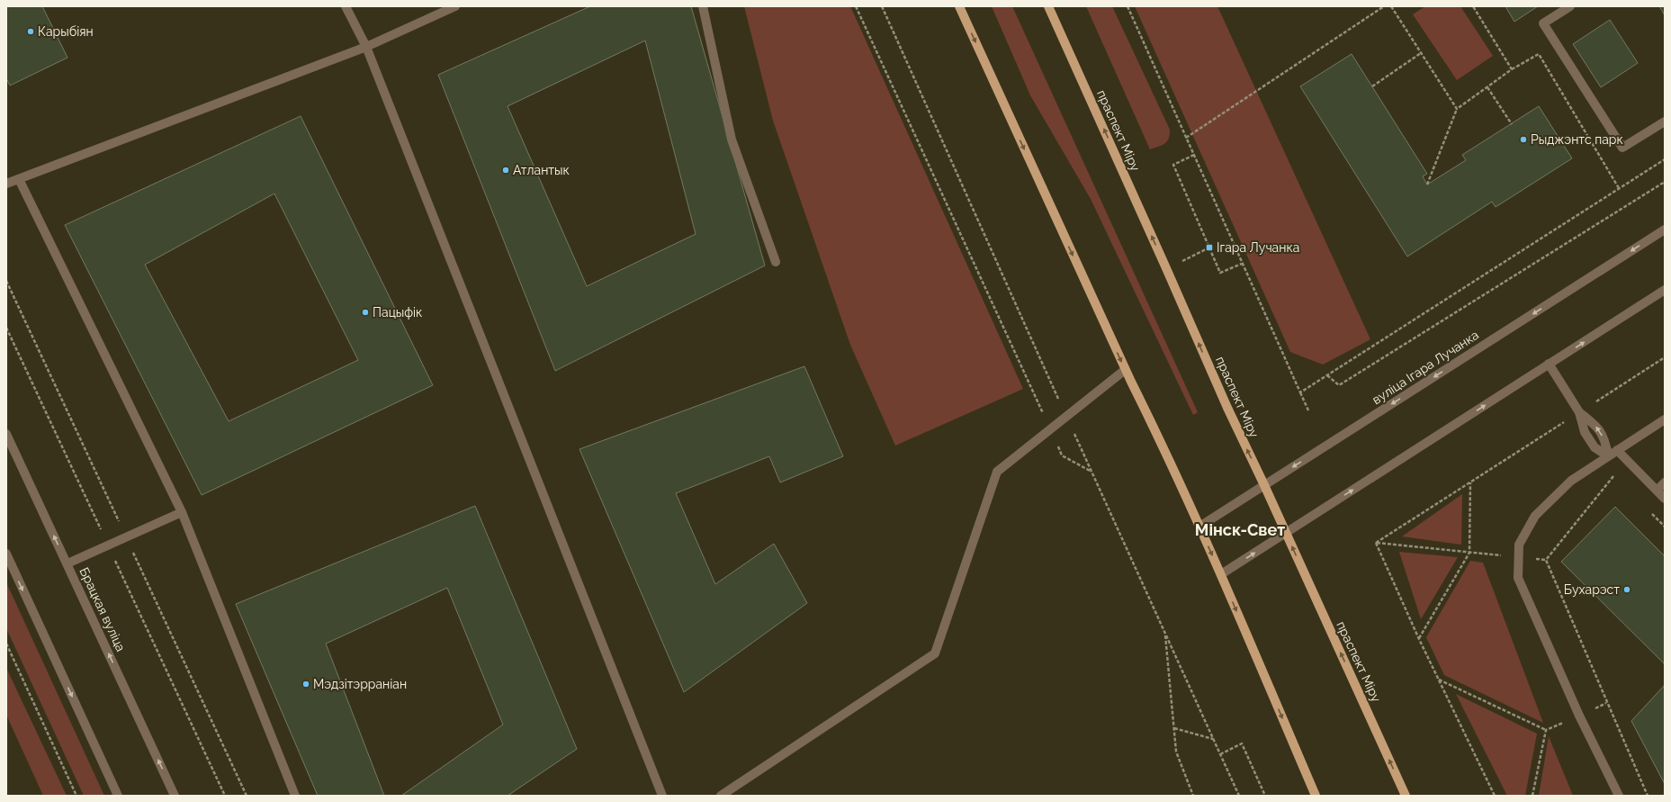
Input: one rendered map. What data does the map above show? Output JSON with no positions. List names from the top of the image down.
{
  "streets": {
    "main road": ["праспект Міру"],
    "street": ["вуліца Ігара Лучанка", "Брацкая вуліца"]
  },
  "crossings": [
    ["праспект Міру", "вуліца Ігара Лучанка"]
  ],
  "districts": ["Мінск-Свет"],
  "places": {
    "other": [
      "Карыбіян",
      "Рыджэнтс парк",
      "Атлантык",
      "Пацыфік",
      "Бухарэст",
      "Мэдзітэрраніан"
    ],
    "transit": ["Ігара Лучанка"]
  }
}
